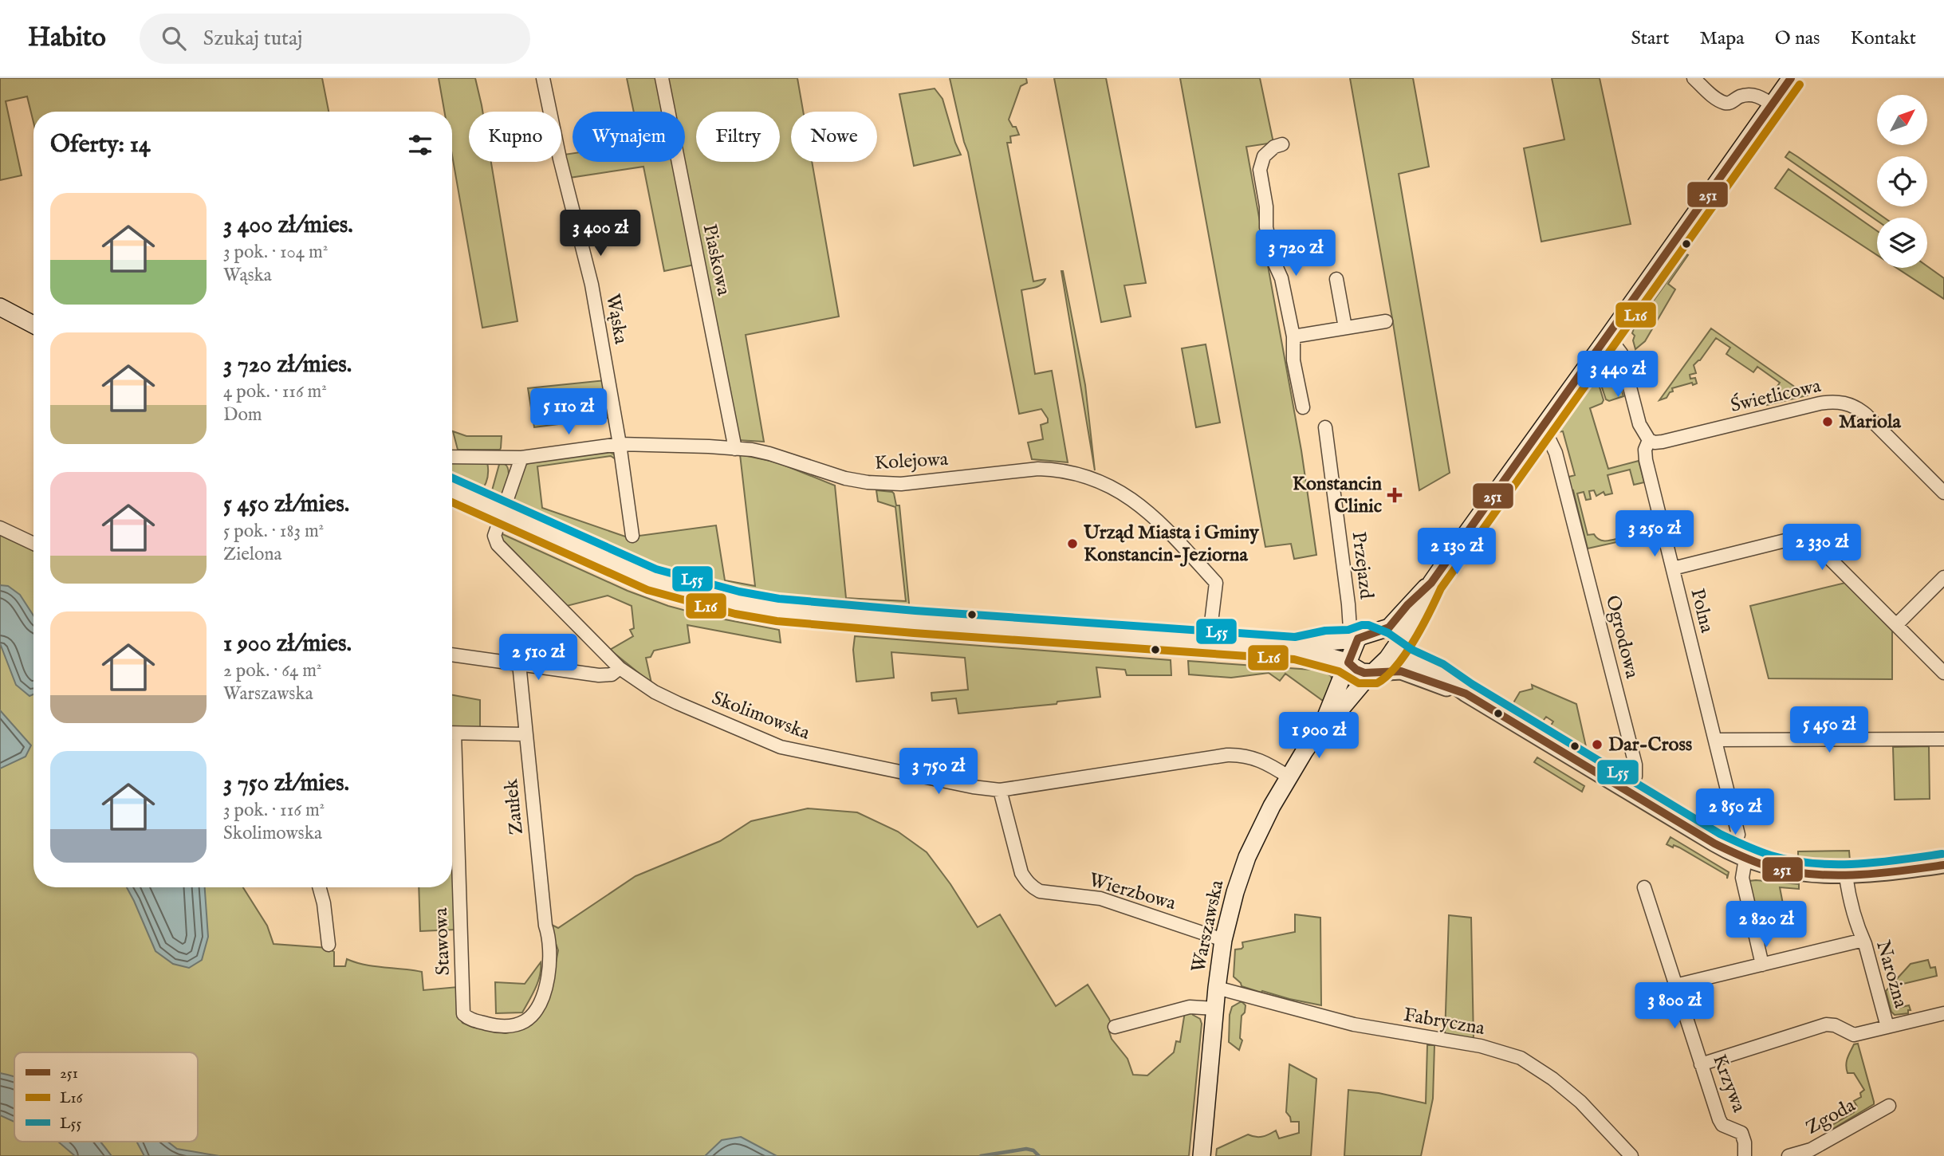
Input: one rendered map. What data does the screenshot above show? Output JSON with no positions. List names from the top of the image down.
{
  "streets": {
    "main road": ["Warszawska"],
    "street": [
      "Piaskowa",
      "Wąska",
      "Świetlicowa",
      "Kolejowa",
      "Przejazd",
      "Polna",
      "Ogrodowa",
      "Skolimowska",
      "Zaułek",
      "Wierzbowa",
      "Stawowa",
      "Narożna",
      "Fabryczna",
      "Krzywa",
      "Zgoda"
    ]
  },
  "crossings": [
    ["Piaskowa", "Kolejowa"],
    ["Wąska", "Kolejowa"],
    ["Świetlicowa", "Polna"],
    ["Kolejowa", "Skolimowska"],
    ["Przejazd", "Warszawska"],
    ["Skolimowska", "Wierzbowa"],
    ["Skolimowska", "Warszawska"],
    ["Zaułek", "Stawowa"],
    ["Wierzbowa", "Warszawska"],
    ["Warszawska", "Fabryczna"]
  ],
  "places": {
    "other": ["Mariola", "Urząd Miasta i Gminy Konstancin-Jeziorna", "Dar-Cross"],
    "health": ["Konstancin Clinic"]
  },
  "lines": ["transit line 251", "transit line L16", "transit line L55"],
  "legend": ["251", "L16", "L55"],
  "north": "top right",
  "page": {
    "header": "Habito",
    "search": "Szukaj tutaj",
    "nav": [
      "Start",
      "Mapa",
      "O nas",
      "Kontakt"
    ],
    "chip": [
      "Kupno",
      "Wynajem",
      "Filtry",
      "Nowe"
    ],
    "heading": "Oferty: 14",
    "list": [
      {
        "name": "3 400 zł/mies.",
        "note": "3 pok. · 104 m² · Wąska"
      },
      {
        "name": "3 720 zł/mies.",
        "note": "4 pok. · 116 m² · Dom"
      },
      {
        "name": "5 450 zł/mies.",
        "note": "5 pok. · 183 m² · Zielona"
      },
      {
        "name": "1 900 zł/mies.",
        "note": "2 pok. · 64 m² · Warszawska"
      },
      {
        "name": "3 750 zł/mies.",
        "note": "3 pok. · 116 m² · Skolimowska"
      }
    ],
    "price": [
      "3 400 zł",
      "3 720 zł",
      "3 440 zł",
      "5 110 zł",
      "3 250 zł",
      "2 330 zł",
      "2 130 zł",
      "2 510 zł",
      "5 450 zł",
      "1 900 zł",
      "3 750 zł",
      "2 850 zł",
      "2 820 zł",
      "3 800 zł"
    ]
  }
}
